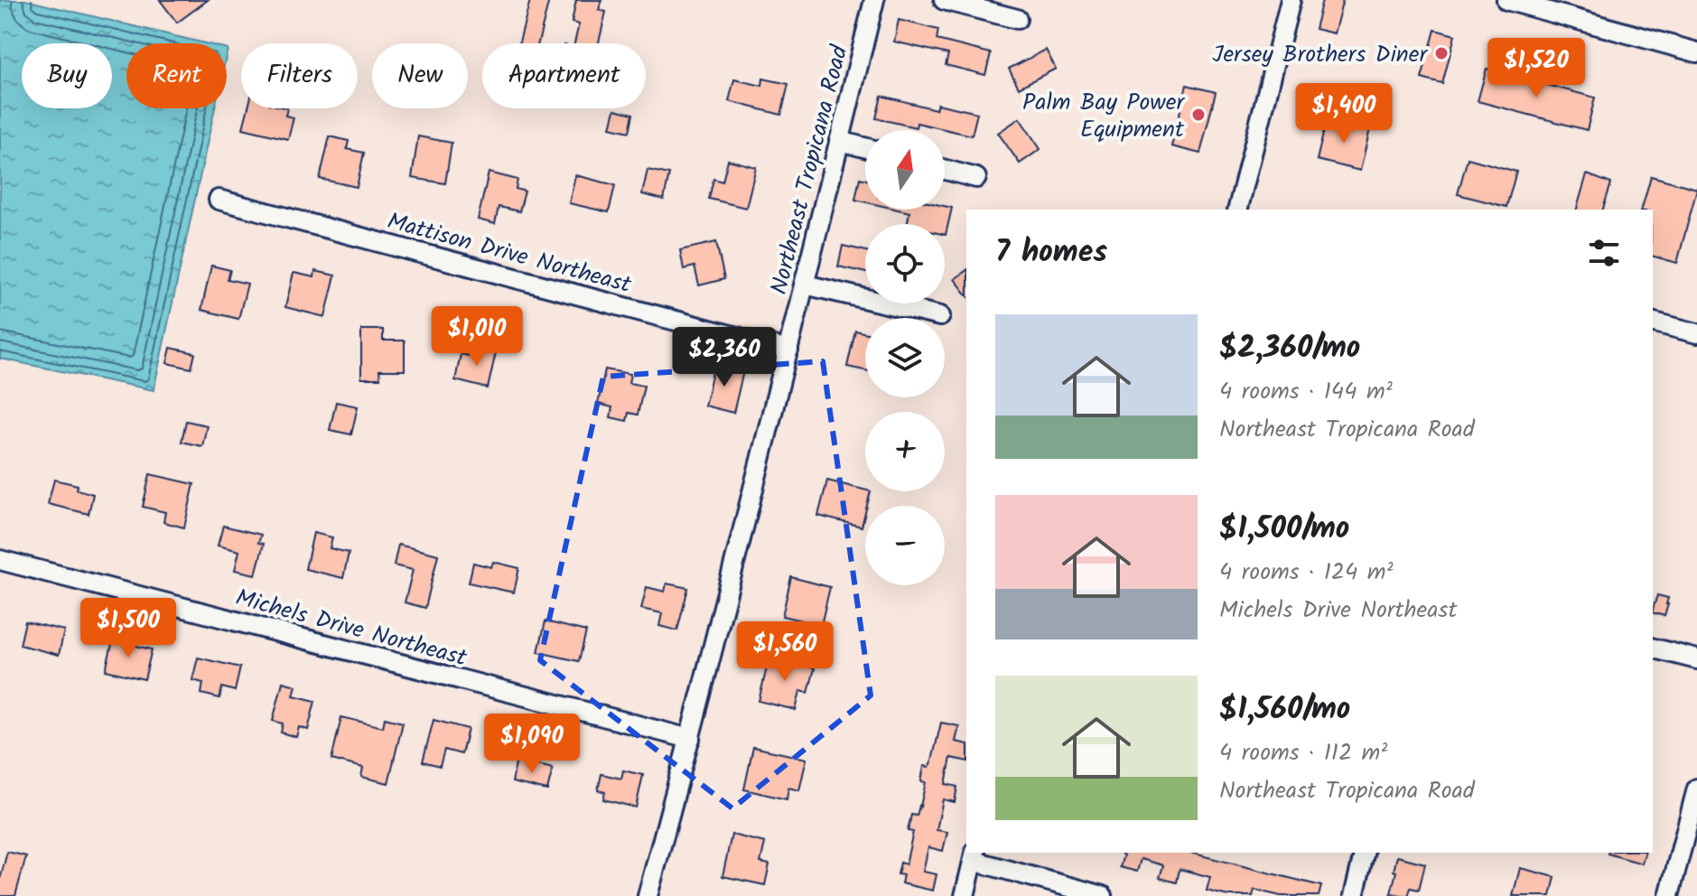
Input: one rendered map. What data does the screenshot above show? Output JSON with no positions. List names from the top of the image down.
{
  "streets": {
    "street": ["Northeast Tropicana Road", "Mattison Drive Northeast", "Michels Drive Northeast"]
  },
  "crossings": [
    ["Northeast Tropicana Road", "Mattison Drive Northeast"],
    ["Northeast Tropicana Road", "Michels Drive Northeast"]
  ],
  "places": ["Jersey Brothers Diner", "Palm Bay Power Equipment"],
  "north": "top",
  "page": {
    "price": [
      "$1,520",
      "$1,400",
      "$1,010",
      "$2,360",
      "$1,500",
      "$1,560",
      "$1,090"
    ],
    "chip": [
      "Buy",
      "Rent",
      "Filters",
      "New",
      "Apartment"
    ],
    "map_buttons": ["+", "−"],
    "heading": "7 homes",
    "list": [
      {
        "name": "$2,360/mo",
        "note": "4 rooms · 144 m² · Northeast Tropicana Road"
      },
      {
        "name": "$1,500/mo",
        "note": "4 rooms · 124 m² · Michels Drive Northeast"
      },
      {
        "name": "$1,560/mo",
        "note": "4 rooms · 112 m² · Northeast Tropicana Road"
      }
    ]
  }
}
